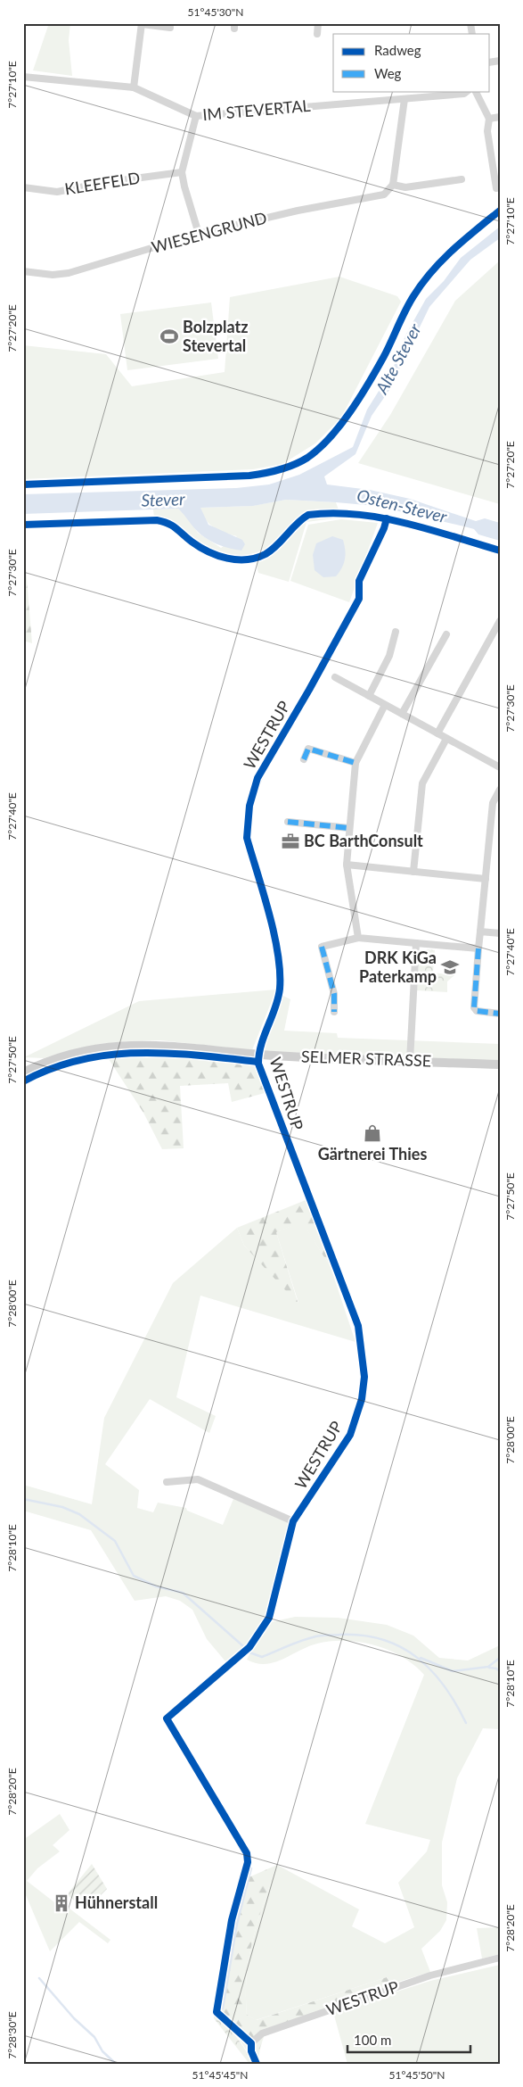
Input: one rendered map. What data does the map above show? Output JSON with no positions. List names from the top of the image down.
{
  "streets": {
    "main road": ["SELMER STRASSE"],
    "street": [
      "IM STEVERTAL",
      "KLEEFELD",
      "WIESENGRUND",
      "WESTRUP"
    ]
  },
  "crossings": [
    ["WESTRUP", "SELMER STRASSE"]
  ],
  "water": ["Alte Stever", "Stever", "Osten-Stever"],
  "places": {
    "sports": ["Bolzplatz Stevertal"],
    "office": ["BC BarthConsult"],
    "school or university": ["DRK KiGa Paterkamp"],
    "shop": ["Gärtnerei Thies"],
    "building": ["Hühnerstall"]
  },
  "legend": ["Radweg", "Weg"],
  "scale_bar": "100 m",
  "coordinates": [
    "51°45'30\"N",
    "7°27'10\"E",
    "7°27'20\"E",
    "7°27'30\"E",
    "7°27'40\"E",
    "7°27'50\"E",
    "7°28'00\"E",
    "7°28'10\"E",
    "7°28'20\"E",
    "7°28'30\"E",
    "51°45'45\"N",
    "51°45'50\"N"
  ]
}
